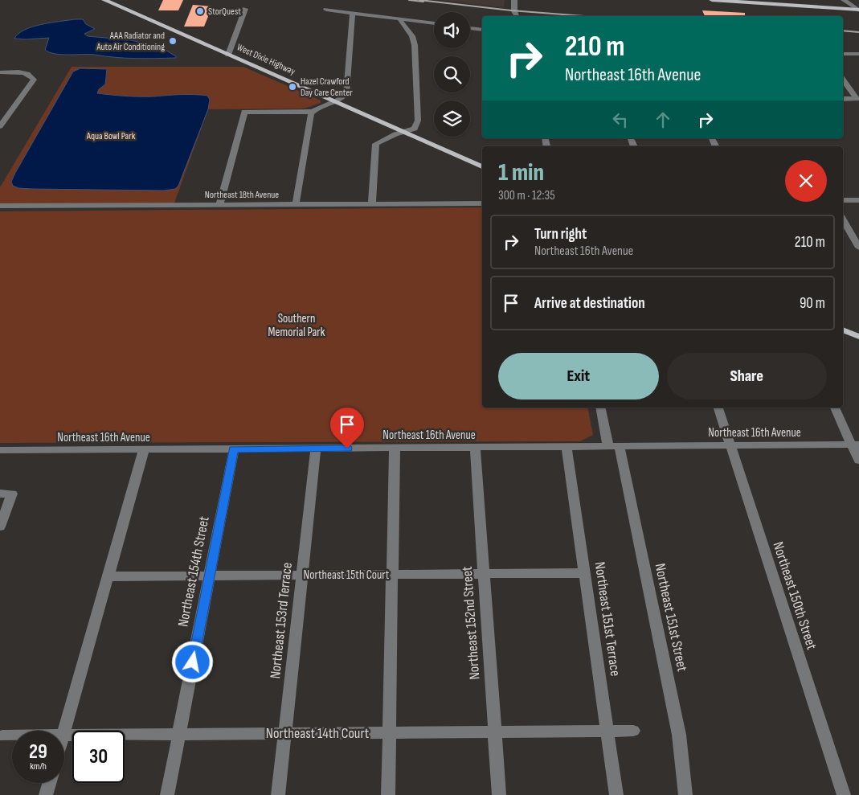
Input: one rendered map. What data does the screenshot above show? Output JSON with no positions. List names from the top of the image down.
{
  "streets": {
    "main road": ["West Dixie Highway"],
    "street": [
      "Northeast 18th Avenue",
      "Northeast 16th Avenue",
      "Northeast 154th Street",
      "Northeast 15th Court",
      "Northeast 150th Street",
      "Northeast 151st Street",
      "Northeast 151st Terrace",
      "Northeast 153rd Terrace",
      "Northeast 152nd Street",
      "Northeast 14th Court"
    ]
  },
  "crossings": [
    ["Northeast 16th Avenue", "Northeast 154th Street"],
    ["Northeast 16th Avenue", "Northeast 150th Street"],
    ["Northeast 16th Avenue", "Northeast 151st Street"],
    ["Northeast 16th Avenue", "Northeast 151st Terrace"],
    ["Northeast 16th Avenue", "Northeast 153rd Terrace"],
    ["Northeast 16th Avenue", "Northeast 152nd Street"],
    ["Northeast 154th Street", "Northeast 15th Court"],
    ["Northeast 154th Street", "Northeast 14th Court"],
    ["Northeast 15th Court", "Northeast 151st Terrace"],
    ["Northeast 15th Court", "Northeast 153rd Terrace"],
    ["Northeast 15th Court", "Northeast 152nd Street"],
    ["Northeast 151st Terrace", "Northeast 14th Court"],
    ["Northeast 153rd Terrace", "Northeast 14th Court"],
    ["Northeast 152nd Street", "Northeast 14th Court"]
  ],
  "parks": ["Aqua Bowl Park", "Southern Memorial Park"],
  "places": ["StorQuest", "AAA Radiator and Auto Air Conditioning", "Hazel Crawford Day Care Center"],
  "page": {
    "turn": ["210 m", "Northeast 16th Avenue"],
    "heading": ["1 min", "300 m · 12:35"],
    "list": [
      {
        "name": "Turn right",
        "note": "Northeast 16th Avenue",
        "value": "210 m"
      },
      {
        "name": "Arrive at destination",
        "value": "90 m"
      }
    ],
    "buttons": ["Exit", "Share"],
    "speed": "29 km/h",
    "limit": "30"
  }
}
